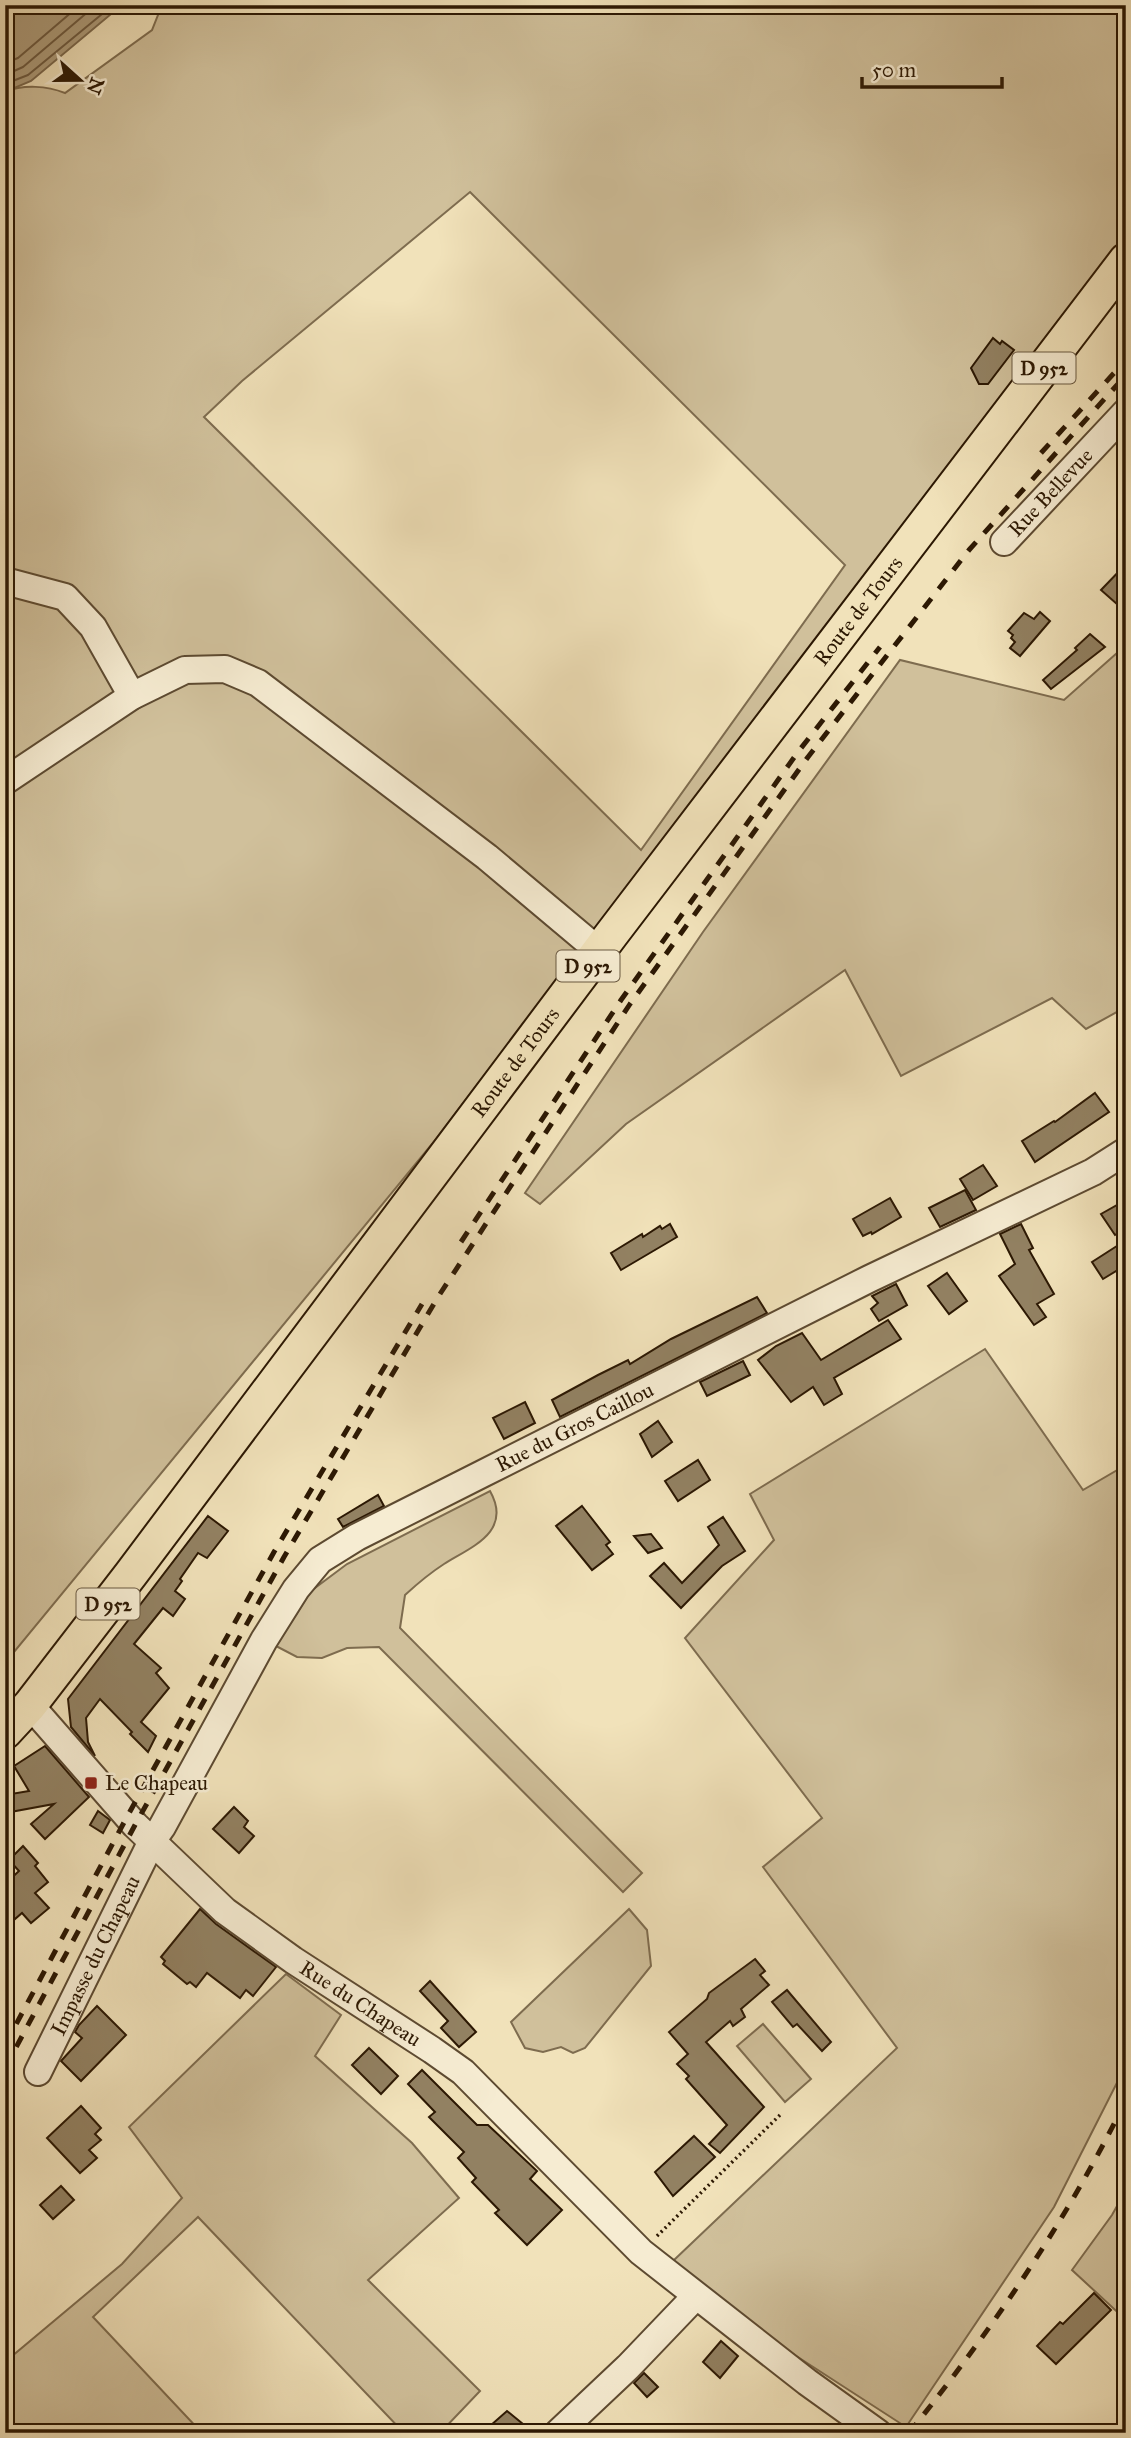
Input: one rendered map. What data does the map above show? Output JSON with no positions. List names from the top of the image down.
{
  "streets": {
    "main road": ["D 952", "Route de Tours"],
    "street": [
      "Rue Bellevue",
      "Rue du Gros Caillou",
      "Impasse du Chapeau",
      "Rue du Chapeau"
    ]
  },
  "crossings": [
    ["Route de Tours", "Rue du Chapeau"],
    ["Rue du Gros Caillou", "Impasse du Chapeau"],
    ["Rue du Gros Caillou", "Rue du Chapeau"],
    ["Impasse du Chapeau", "Rue du Chapeau"]
  ],
  "places": {
    "transit": ["Le Chapeau"]
  },
  "scale_bar": "50 m",
  "north": "right"
}
